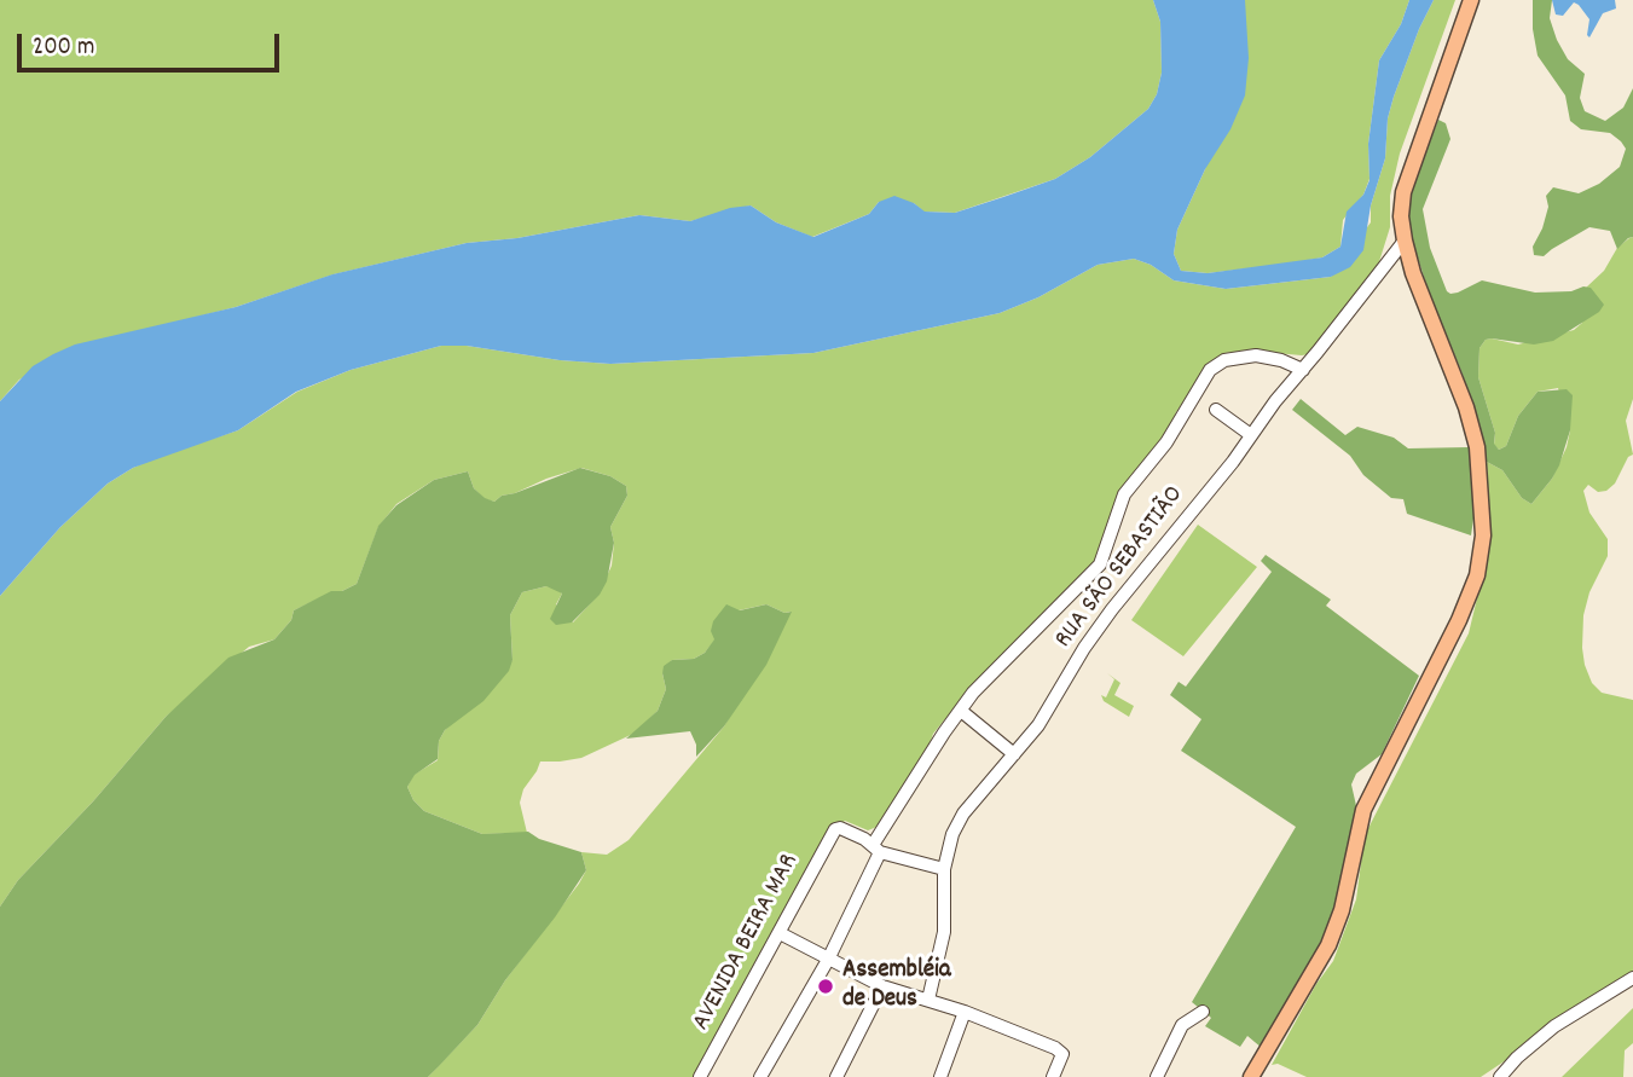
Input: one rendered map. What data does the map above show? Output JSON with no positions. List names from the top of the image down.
{
  "streets": {
    "street": ["RUA SÃO SEBASTIÃO", "AVENIDA BEIRA MAR"]
  },
  "places": ["Assembléia de Deus"],
  "scale_bar": "200 m"
}
